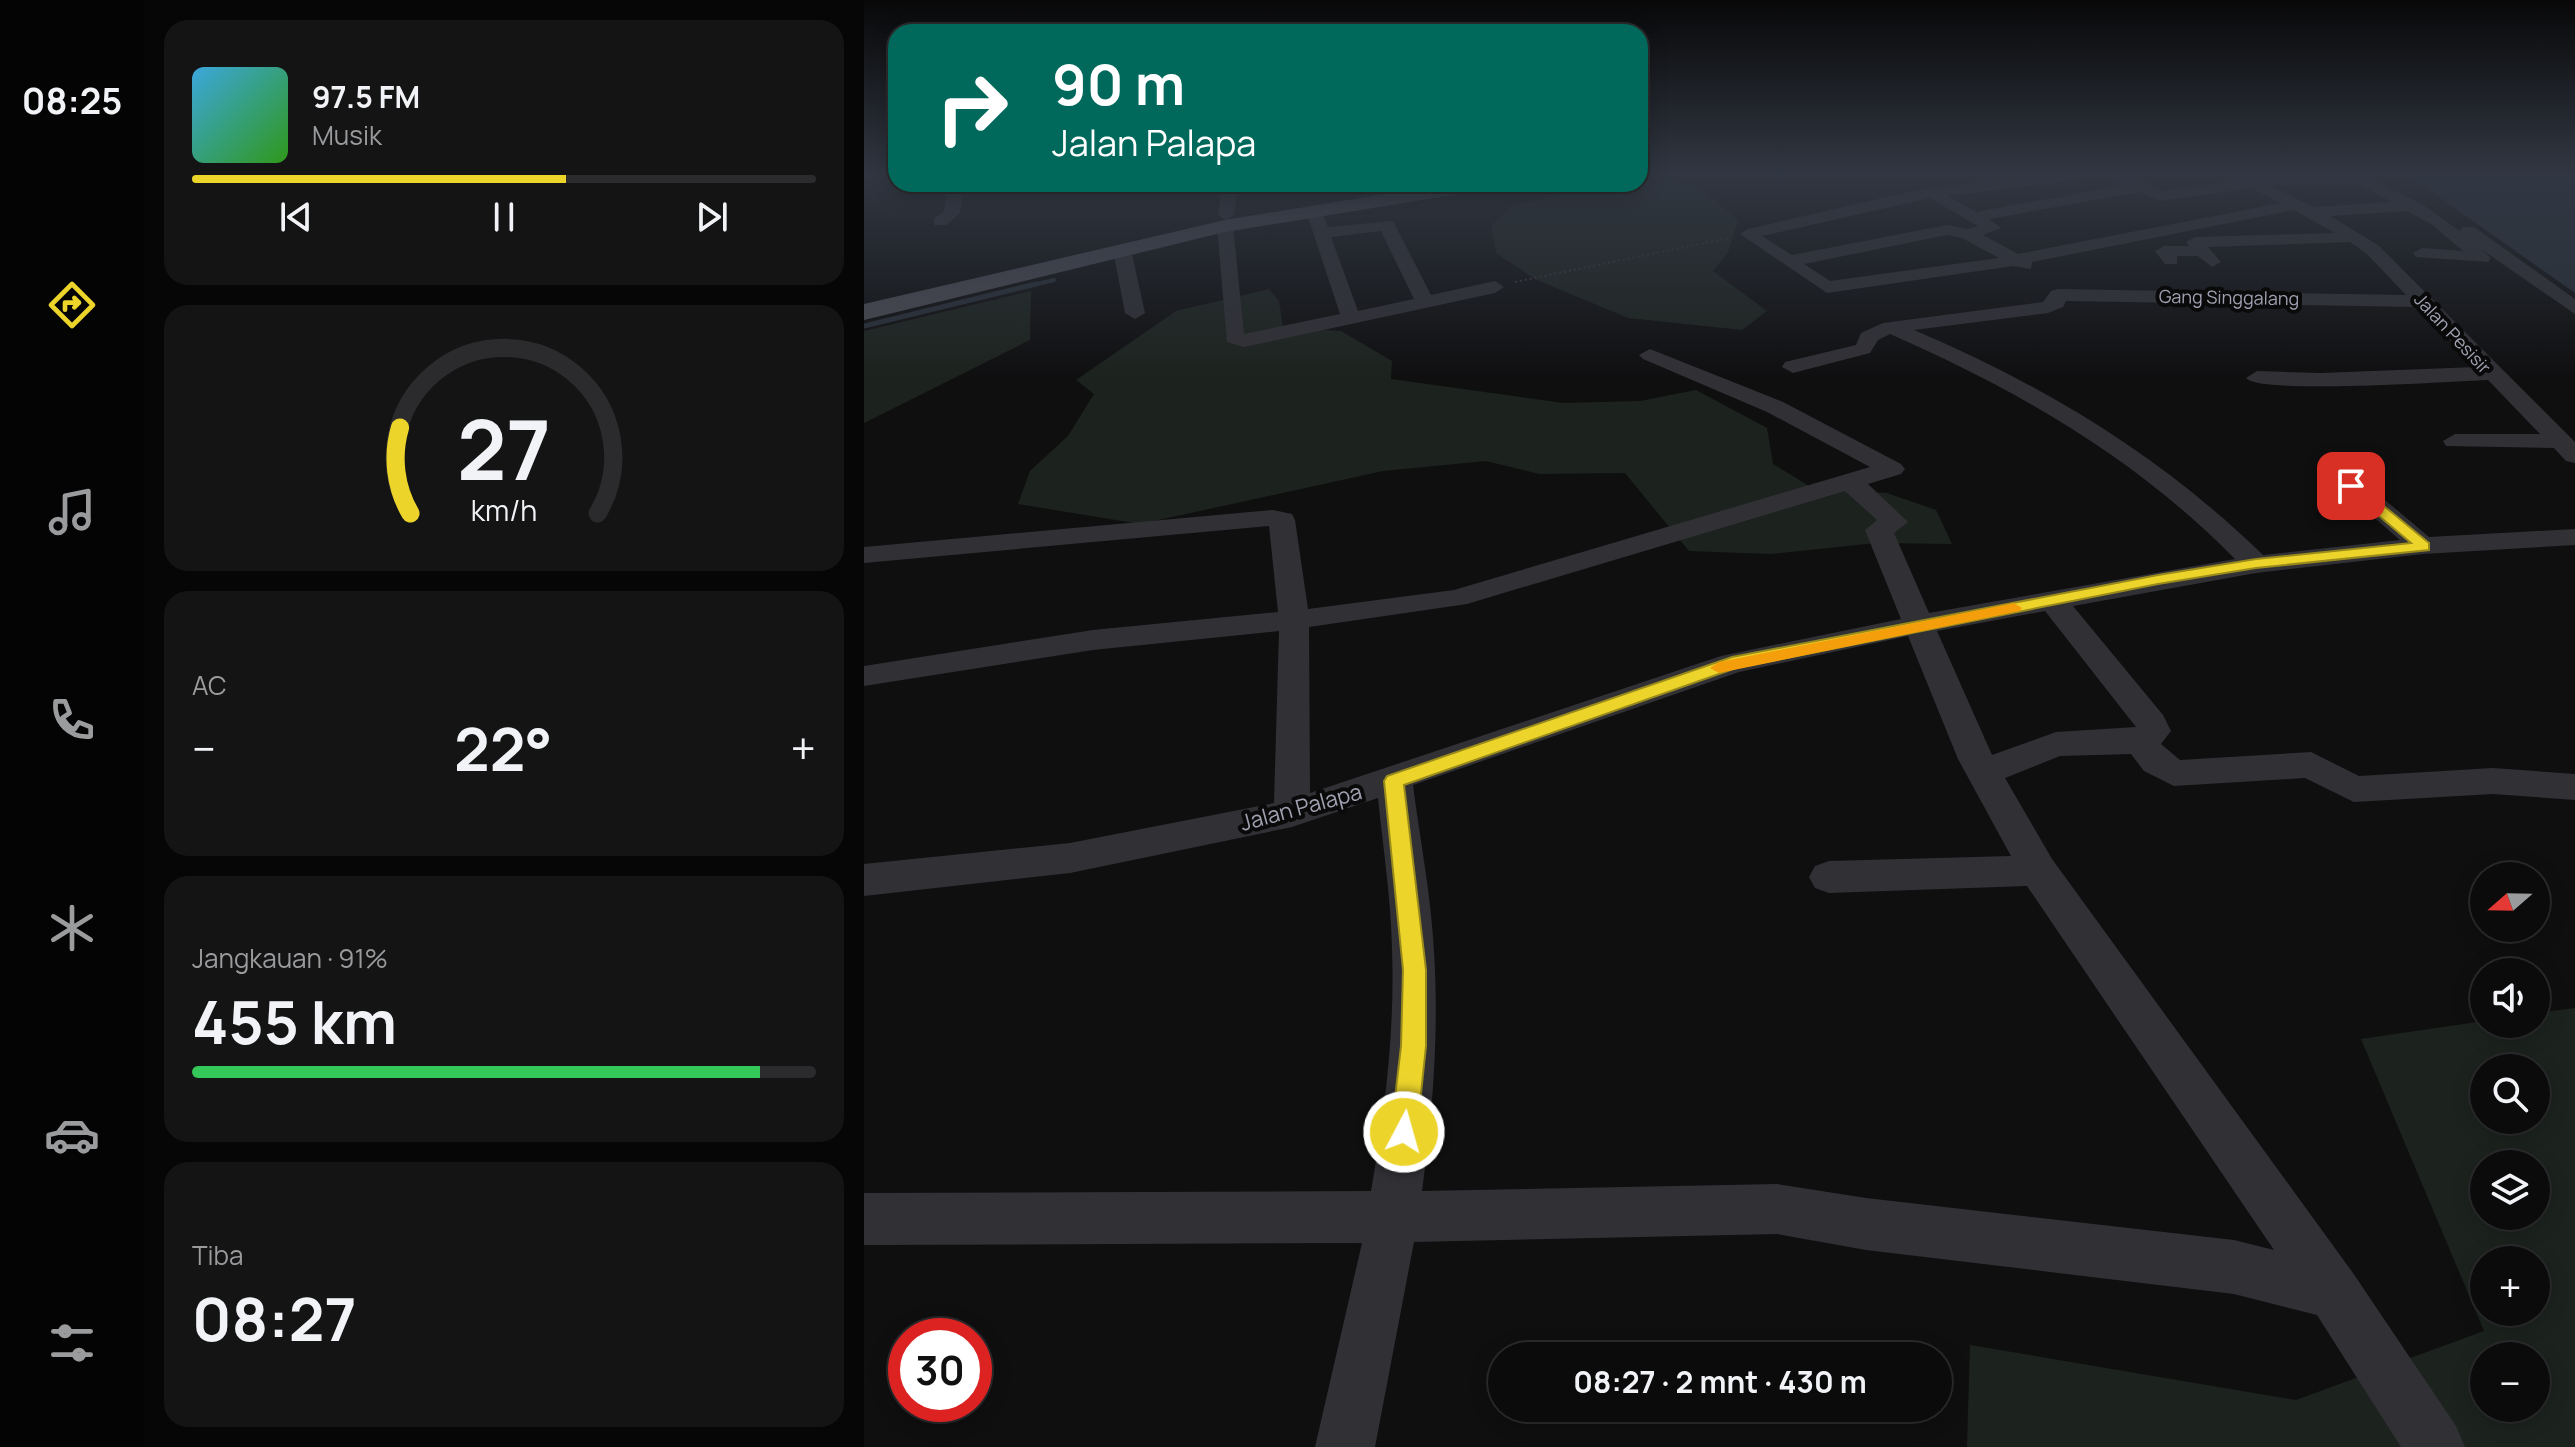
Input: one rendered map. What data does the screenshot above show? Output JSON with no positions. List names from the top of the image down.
{
  "streets": {
    "street": ["Gang Singgalang", "Jalan Pesisir", "Jalan Palapa"]
  },
  "crossings": [
    ["Gang Singgalang", "Jalan Pesisir"]
  ],
  "north": "left",
  "page": {
    "tabs": "08:25",
    "turn": ["90 m", "Jalan Palapa"],
    "song": ["97.5 FM", "Musik"],
    "tile": [
      "AC",
      ["Jangkauan · 91%", "455 km"],
      ["Tiba", "08:27"]
    ],
    "heat": ["−", "22°", "+"],
    "map_buttons": ["+", "−"],
    "limit": "30",
    "trip": "08:27 · 2 mnt · 430 m",
    "gauge": ["27", "km/h"]
  }
}
